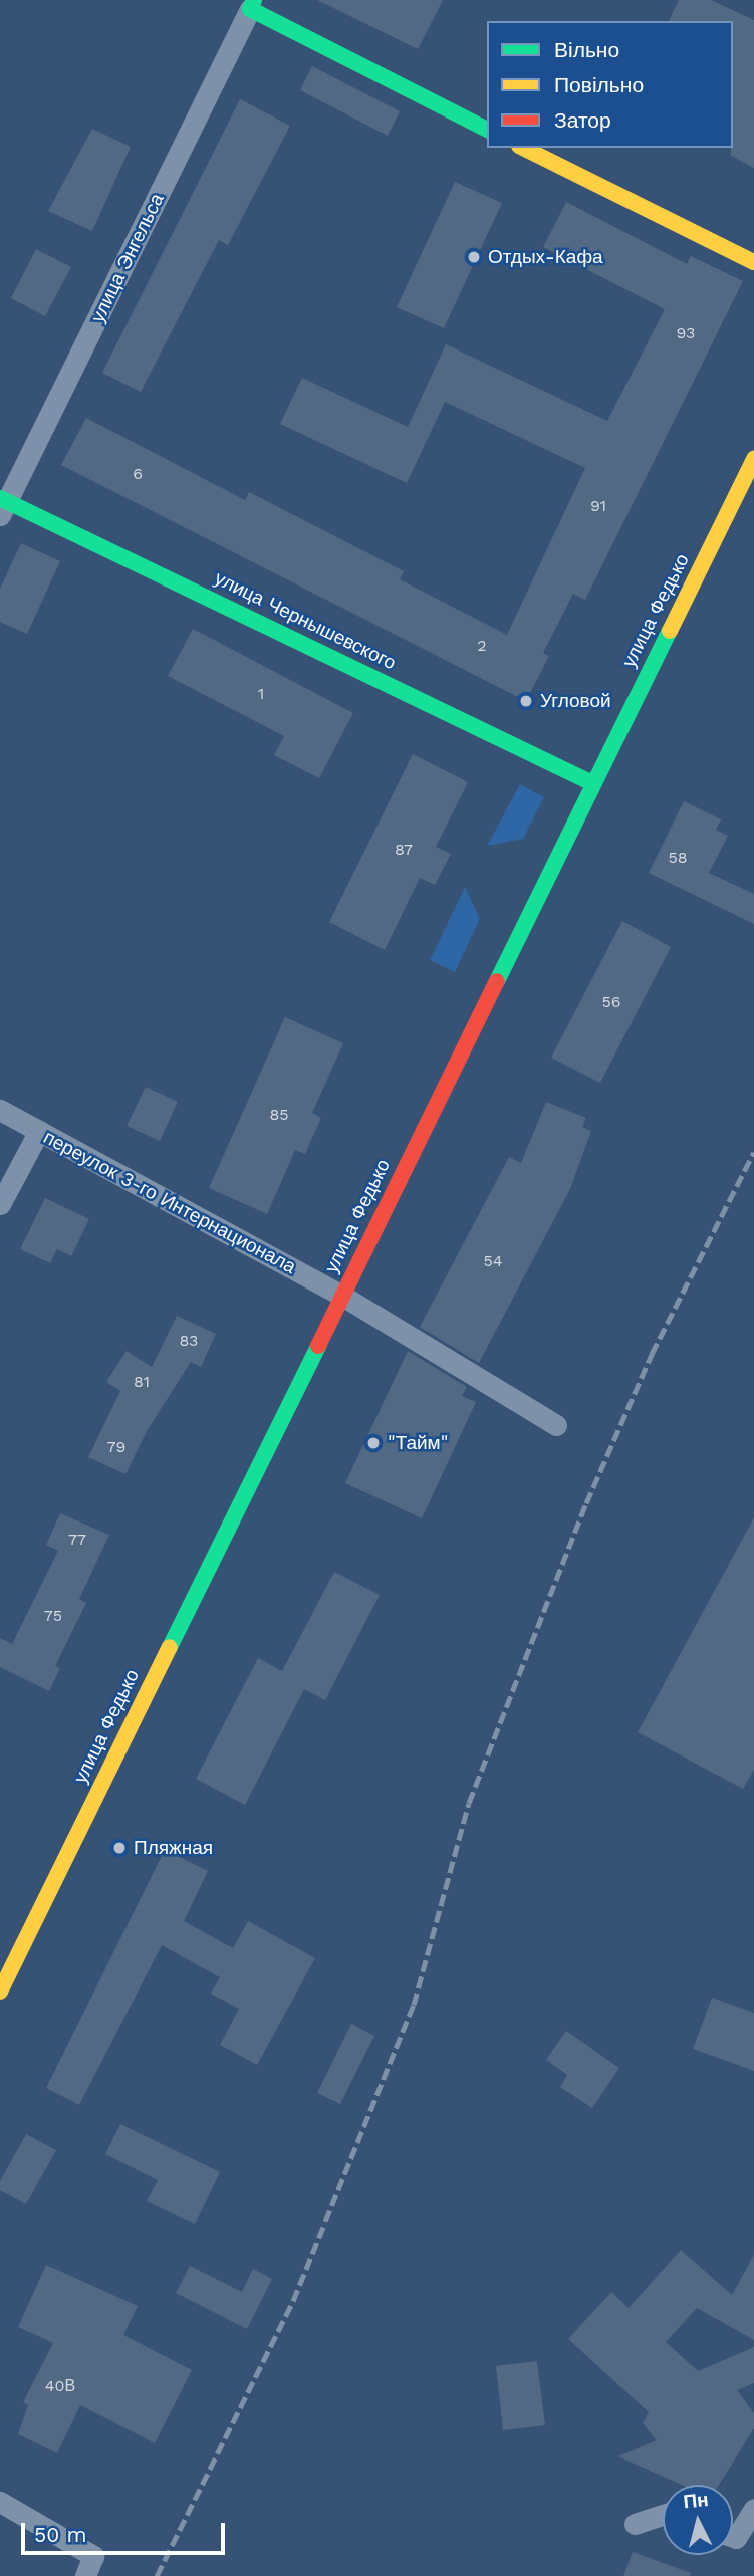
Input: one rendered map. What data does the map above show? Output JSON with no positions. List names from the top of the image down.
{
  "streets": {
    "main road": ["улица Федько", "улица Чернышевского"],
    "street": ["улица Энгельса", "переулок 3-го Интернационала"]
  },
  "crossings": [
    ["улица Энгельса", "улица Чернышевского"],
    ["улица Федько", "улица Чернышевского"],
    ["улица Федько", "переулок 3-го Интернационала"]
  ],
  "places": [
    "Отдых-Кафа",
    "Угловой",
    "\"Тайм\"",
    "Пляжная"
  ],
  "house_numbers": [
    "93",
    "6",
    "91",
    "2",
    "1",
    "87",
    "58",
    "56",
    "85",
    "54",
    "83",
    "81",
    "79",
    "77",
    "75",
    "40В"
  ],
  "legend": ["Вільно", "Повільно", "Затор"],
  "scale_bar": "50 m",
  "north": "top"
}
